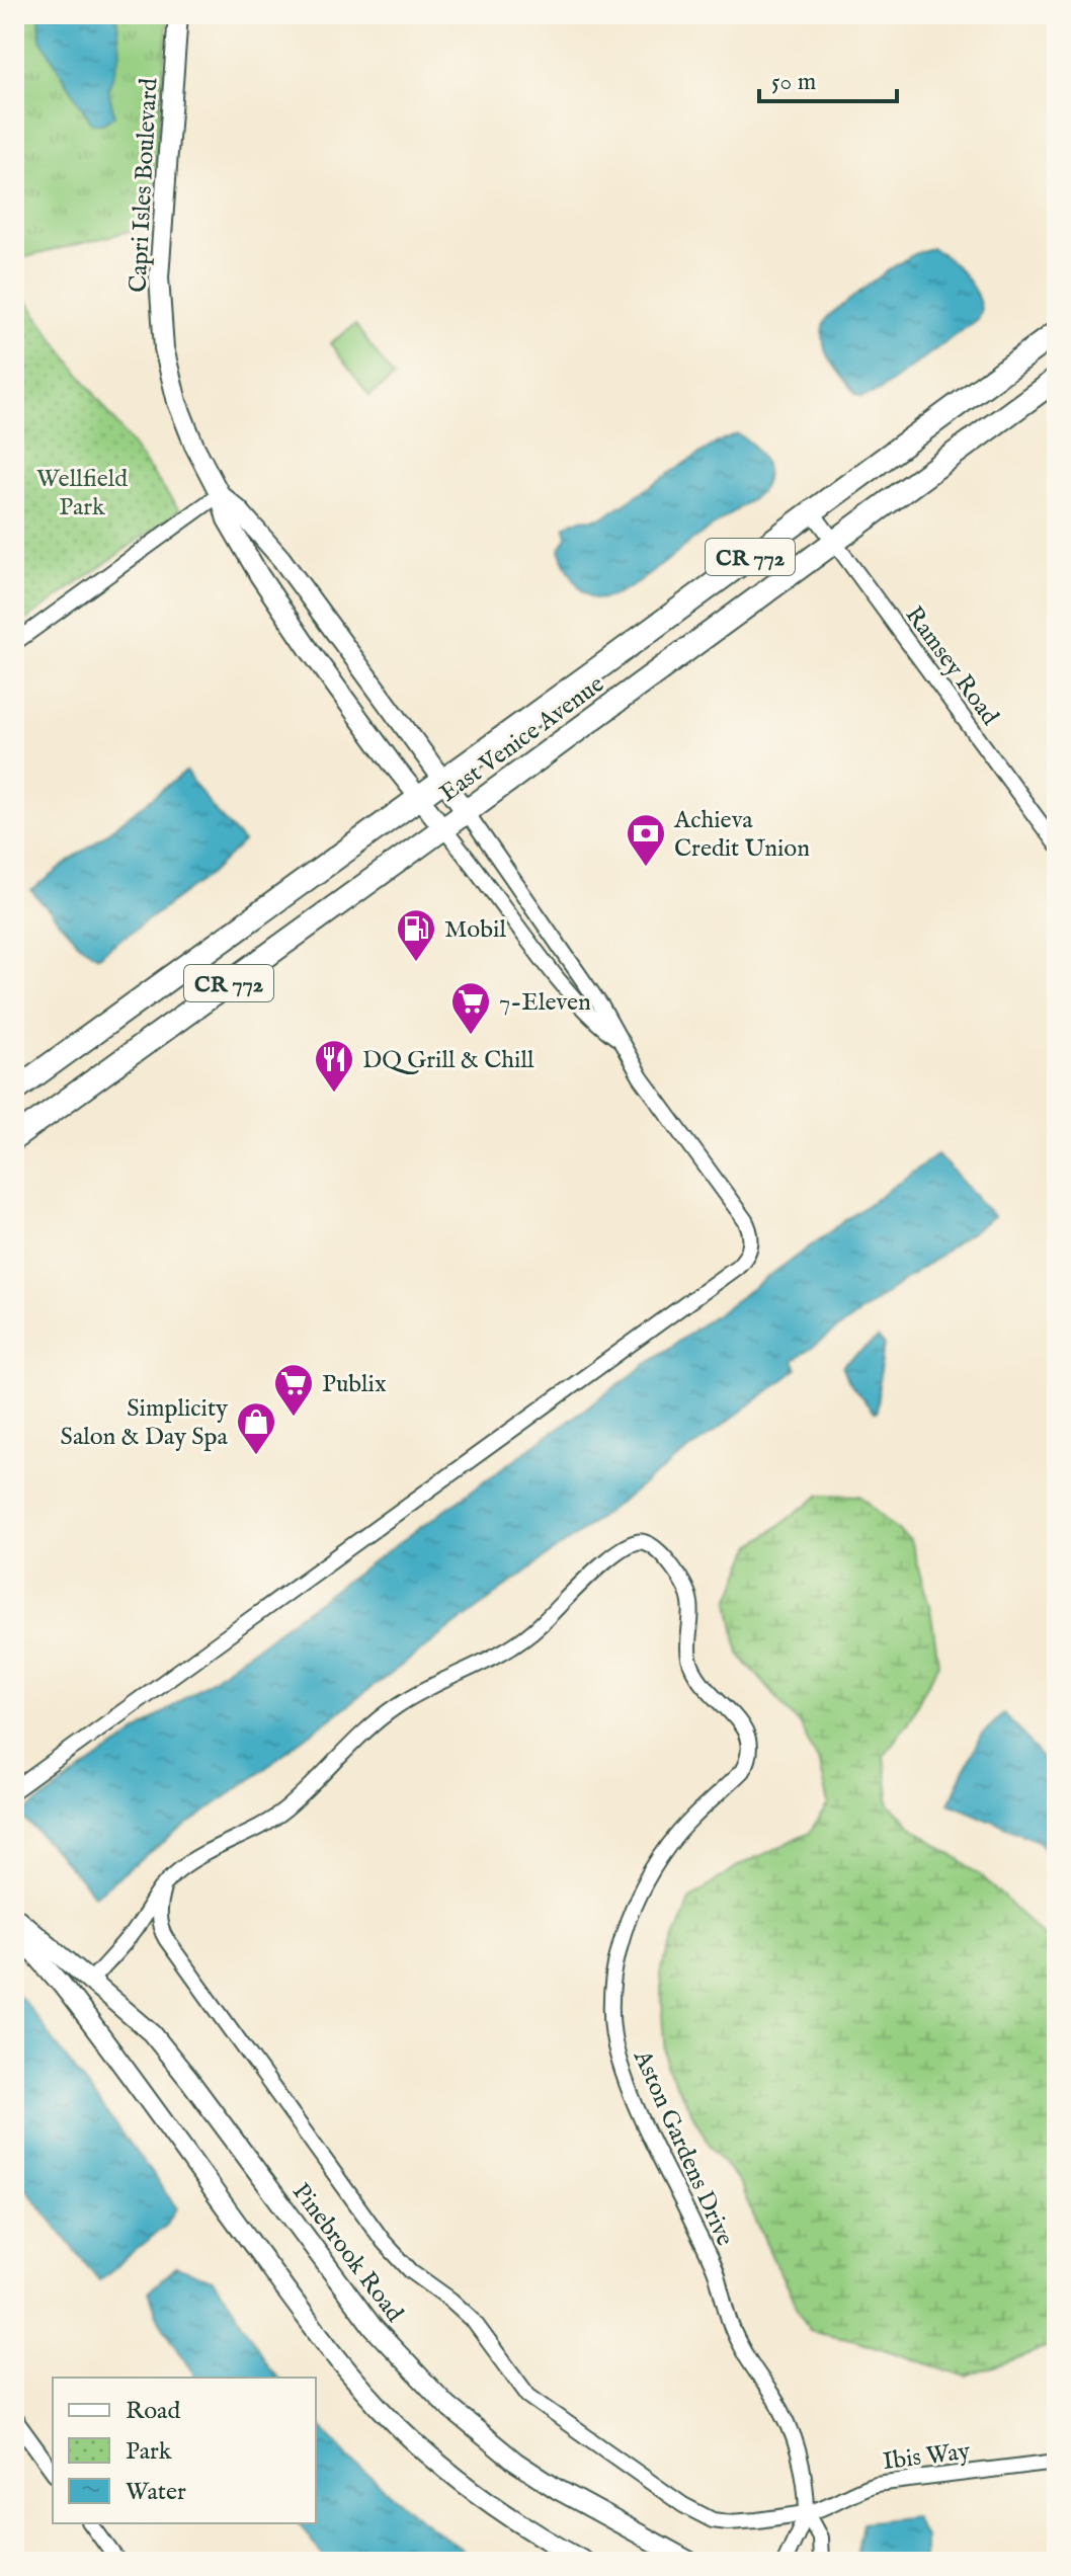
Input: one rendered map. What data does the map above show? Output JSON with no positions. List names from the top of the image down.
{
  "streets": {
    "main road": ["CR 772", "East Venice Avenue"],
    "street": [
      "Capri Isles Boulevard",
      "Ramsey Road",
      "Aston Gardens Drive",
      "Pinebrook Road",
      "Ibis Way"
    ]
  },
  "crossings": [
    ["Capri Isles Boulevard", "East Venice Avenue"],
    ["Ramsey Road", "East Venice Avenue"],
    ["Aston Gardens Drive", "Pinebrook Road"],
    ["Aston Gardens Drive", "Ibis Way"]
  ],
  "parks": ["Wellfield Park"],
  "places": {
    "bank": ["Achieva Credit Union"],
    "fuel station": ["Mobil"],
    "supermarket": ["7-Eleven", "Publix"],
    "restaurant": ["DQ Grill & Chill"],
    "shop": ["Simplicity Salon & Day Spa"]
  },
  "legend": ["Road", "Park", "Water"],
  "scale_bar": "50 m"
}
